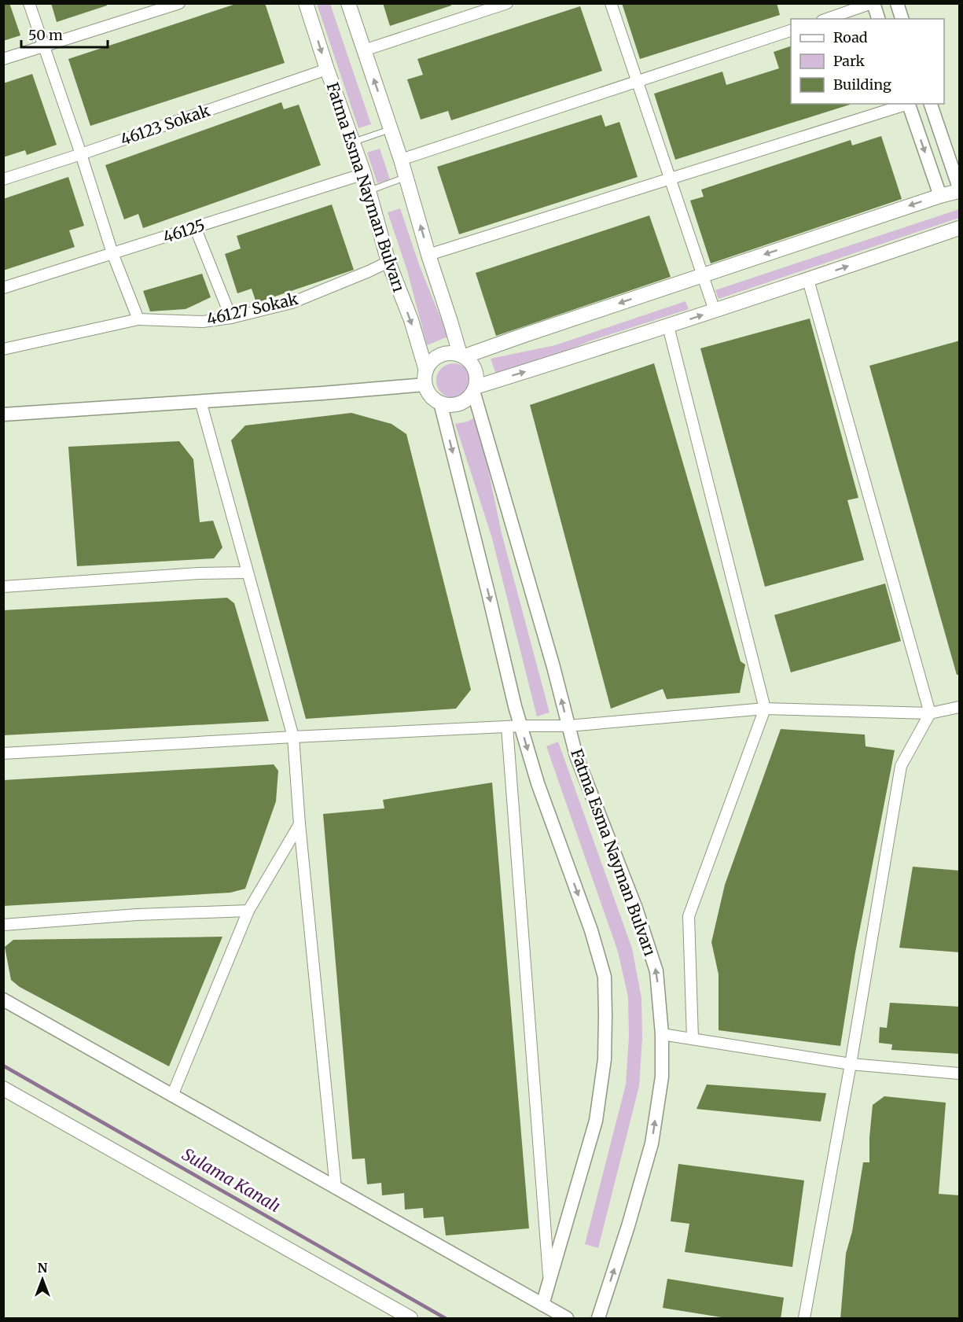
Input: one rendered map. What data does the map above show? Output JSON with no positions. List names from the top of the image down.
{
  "streets": {
    "main road": ["Fatma Esma Nayman Bulvarı"],
    "street": ["46123 Sokak", "46125", "46127 Sokak"]
  },
  "crossings": [
    ["46123 Sokak", "Fatma Esma Nayman Bulvarı"],
    ["Fatma Esma Nayman Bulvarı", "46125"],
    ["Fatma Esma Nayman Bulvarı", "46127 Sokak"]
  ],
  "water": ["Sulama Kanalı"],
  "legend": ["Road", "Park", "Building"],
  "scale_bar": "50 m",
  "north": "top"
}
